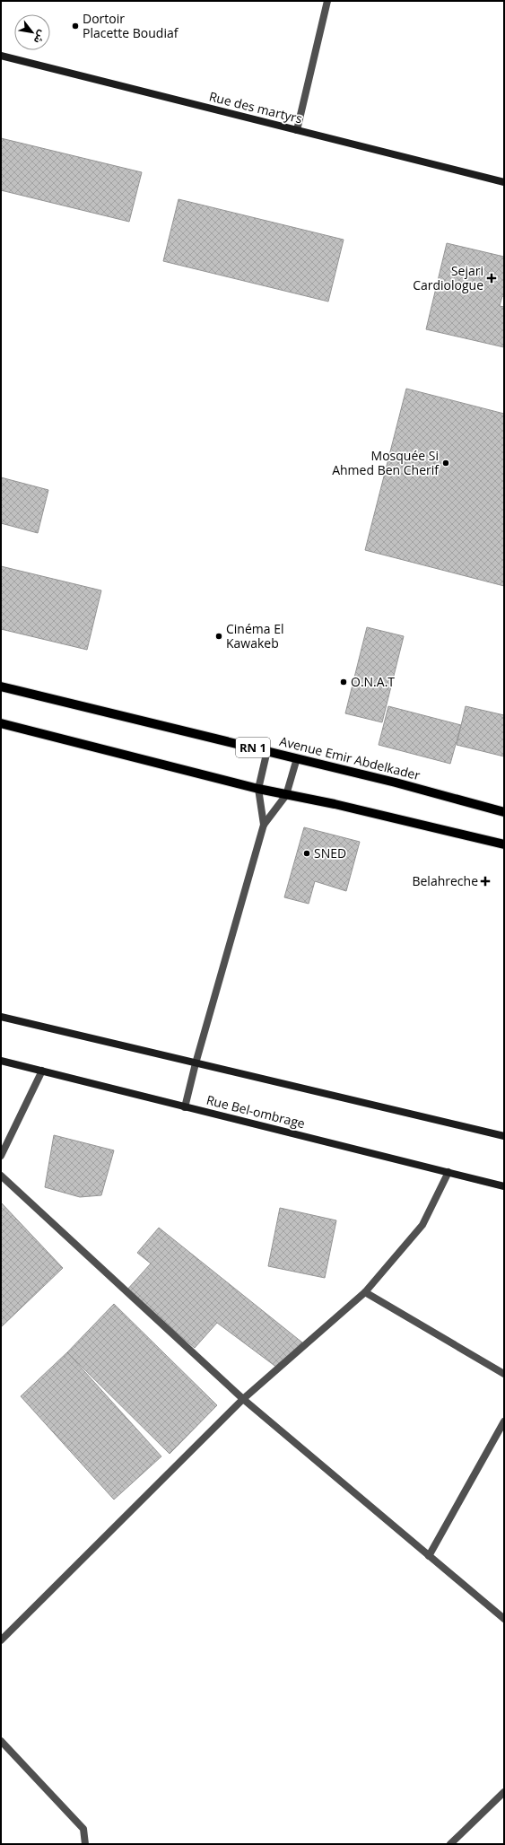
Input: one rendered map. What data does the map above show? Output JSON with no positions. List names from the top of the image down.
{
  "streets": {
    "main road": ["RN 1", "Avenue Emir Abdelkader"],
    "street": ["Rue des martyrs", "Rue Bel-ombrage"]
  },
  "places": {
    "other": [
      "Dortoir Placette Boudiaf",
      "Mosquée Si Ahmed Ben Cherif",
      "Cinéma El Kawakeb",
      "O.N.A.T",
      "SNED"
    ],
    "health": ["Sejari Cardiologue", "Belahreche"]
  },
  "north": "bottom right"
}
